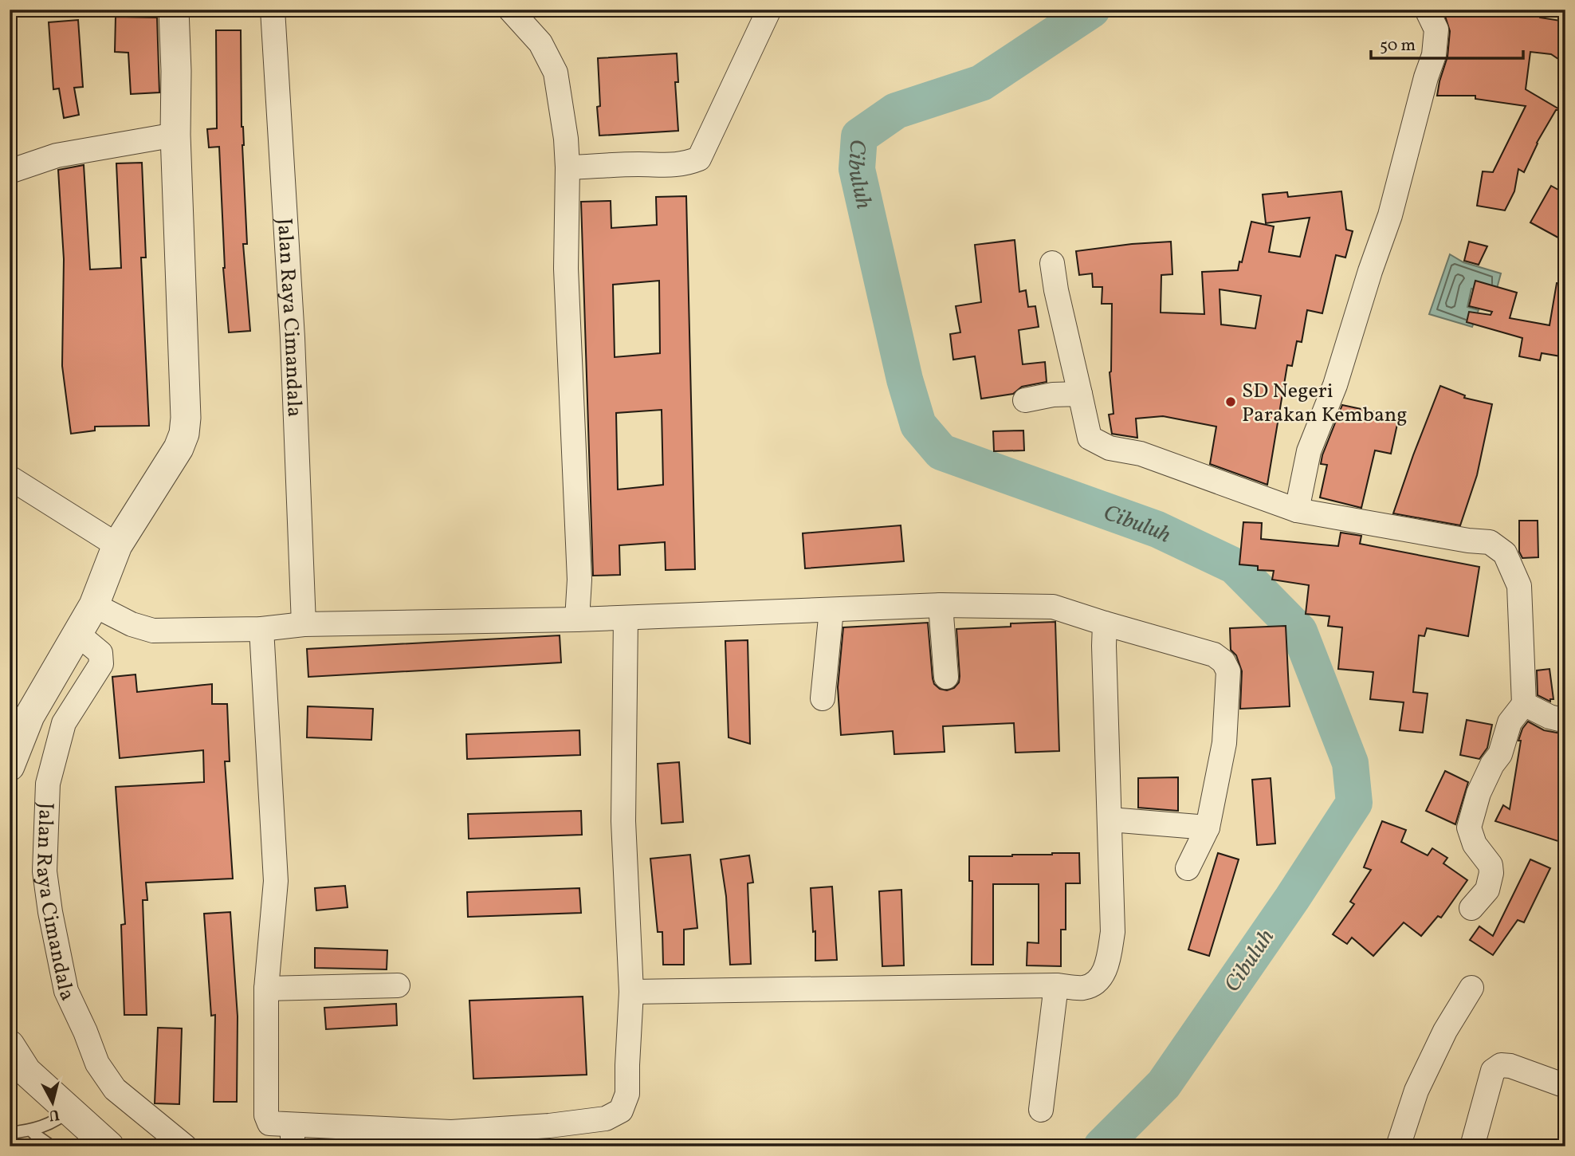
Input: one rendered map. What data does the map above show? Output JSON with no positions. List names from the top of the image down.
{
  "streets": {
    "street": ["Jalan Raya Cimandala"]
  },
  "water": ["Cibuluh"],
  "places": ["SD Negeri Parakan Kembang"],
  "scale_bar": "50 m",
  "north": "bottom"
}
